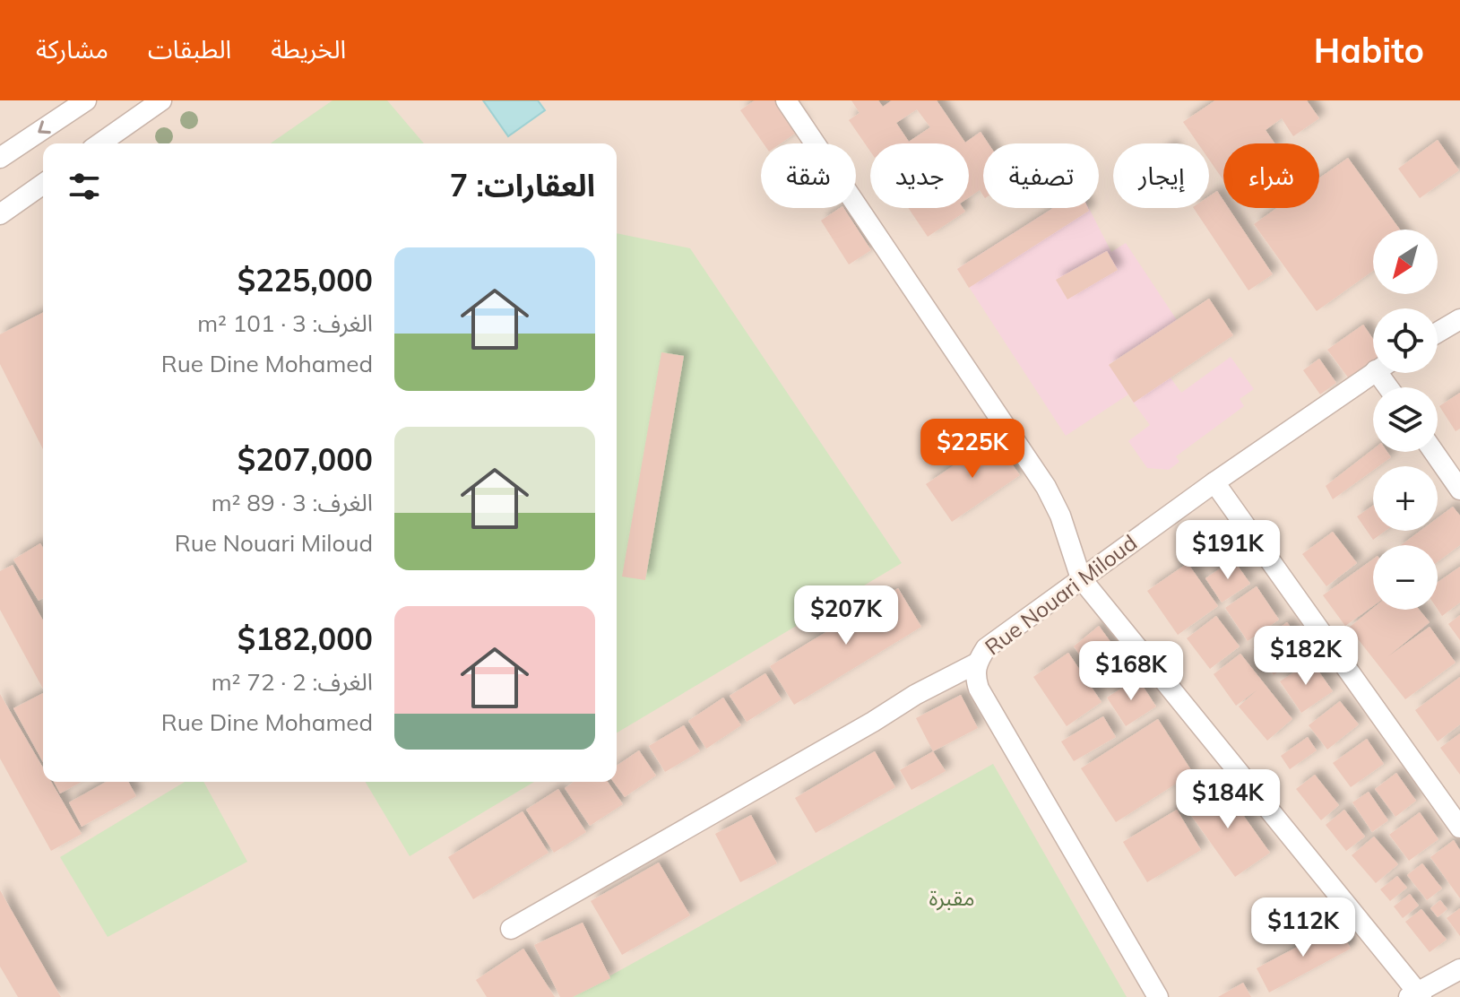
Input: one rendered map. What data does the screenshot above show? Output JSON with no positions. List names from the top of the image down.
{
  "streets": {
    "street": ["Rue Nouari Miloud"]
  },
  "parks": ["مقبرة"],
  "north": "bottom left",
  "page": {
    "header": "Habito",
    "nav": ["الخريطة", "الطبقات", "مشاركة"],
    "chip": [
      "شراء",
      "إيجار",
      "تصفية",
      "جديد",
      "شقة"
    ],
    "heading": "العقارات: 7",
    "map_buttons": ["+", "−"],
    "list": [
      {
        "name": "$225,000",
        "note": "الغرف: 3 · 101 m² · Rue Dine Mohamed"
      },
      {
        "name": "$207,000",
        "note": "الغرف: 3 · 89 m² · Rue Nouari Miloud"
      },
      {
        "name": "$182,000",
        "note": "الغرف: 2 · 72 m² · Rue Dine Mohamed"
      }
    ],
    "price": [
      "$225K",
      "$191K",
      "$207K",
      "$182K",
      "$168K",
      "$184K",
      "$112K"
    ]
  }
}
